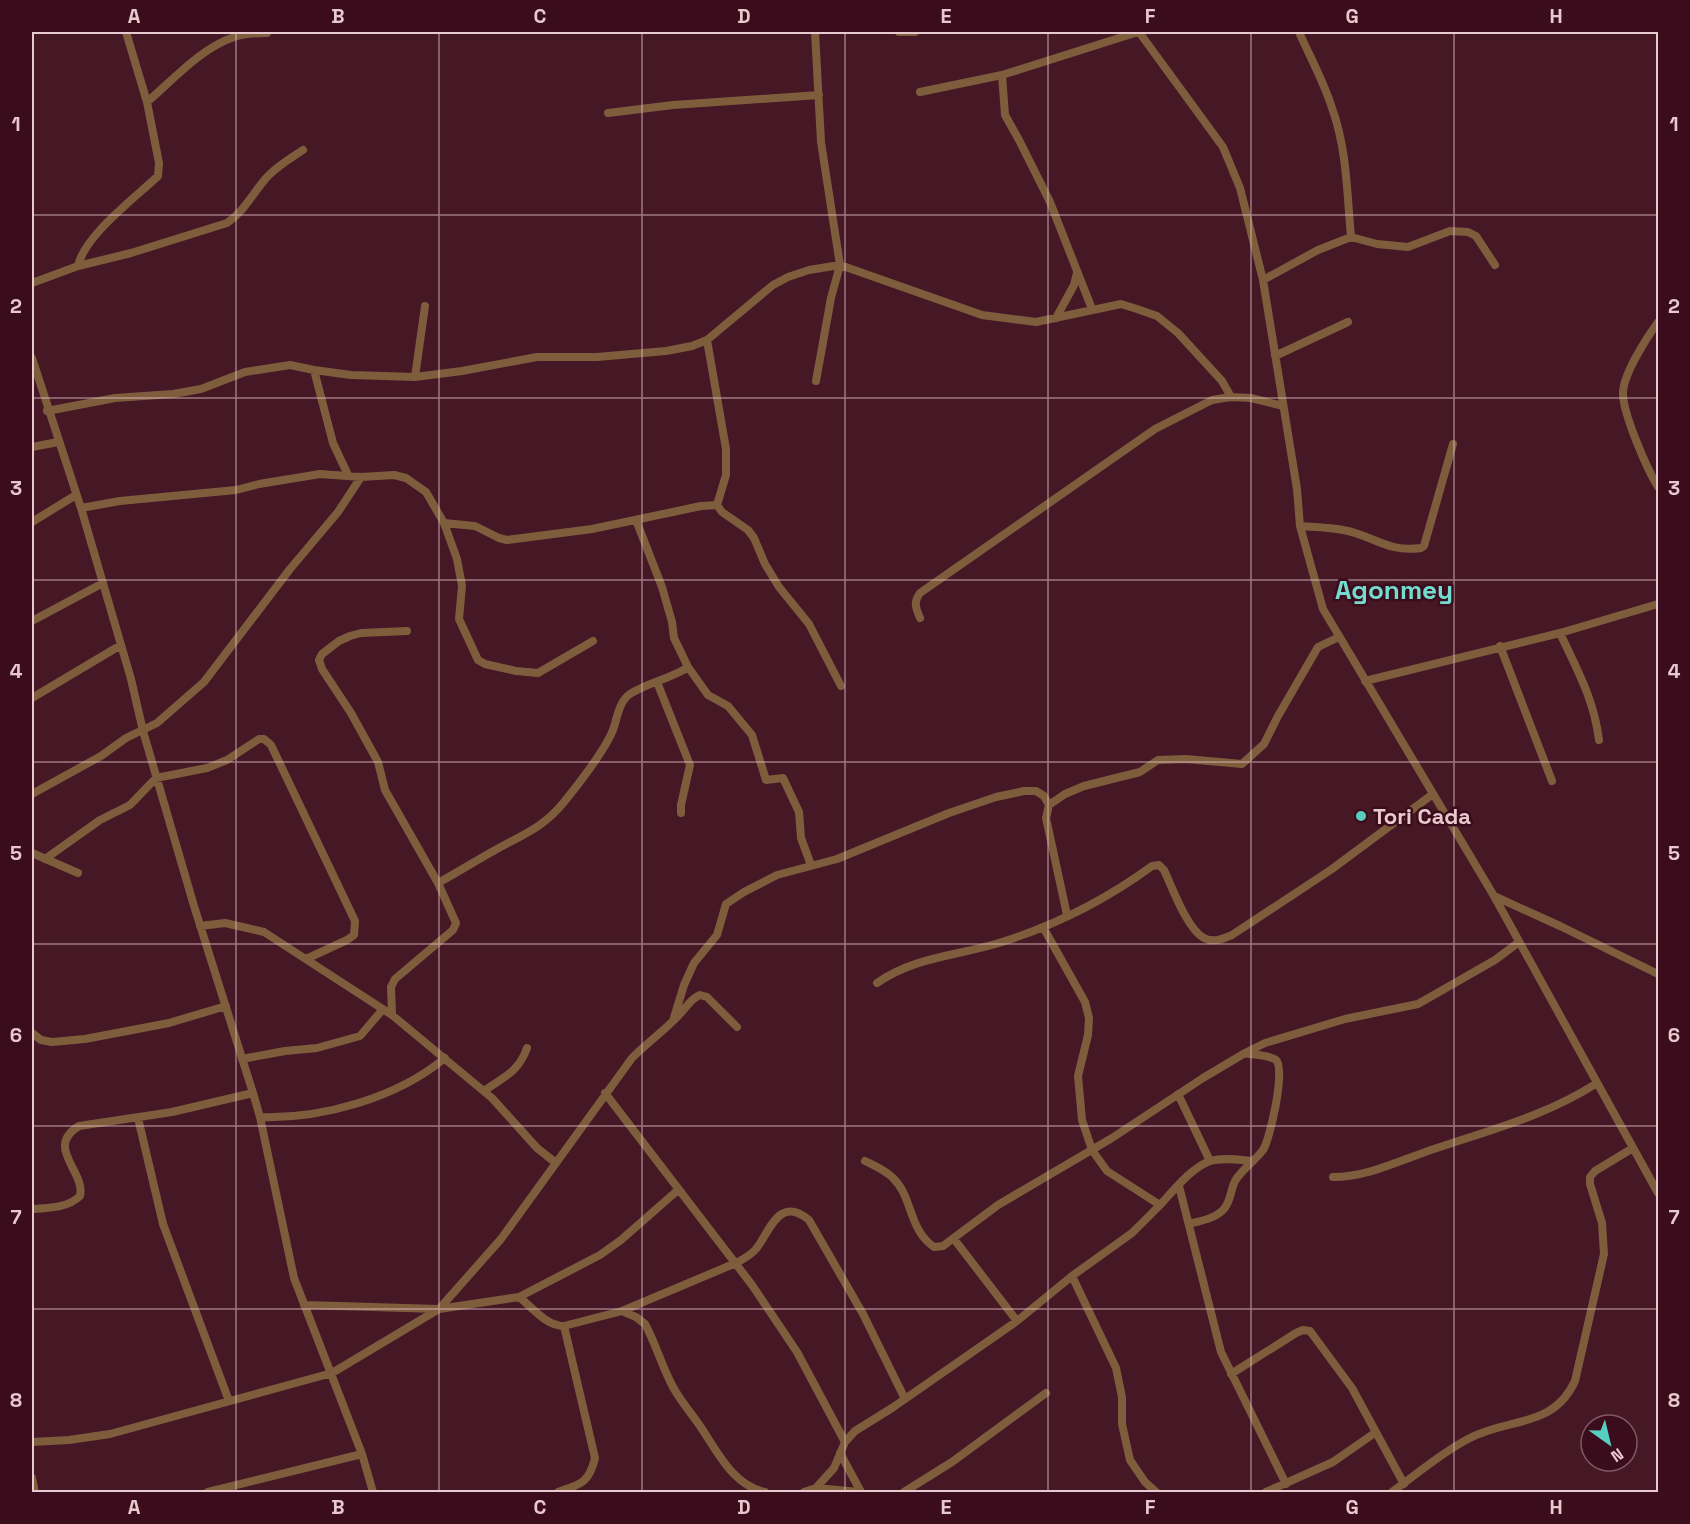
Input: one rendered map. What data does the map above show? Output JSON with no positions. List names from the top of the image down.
{
  "districts": ["Agonmey"],
  "places": ["Tori Cada"],
  "north": "bottom right",
  "grid": {
    "columns": [
      "A",
      "B",
      "C",
      "D",
      "E",
      "F",
      "G",
      "H"
    ],
    "rows": [
      "1",
      "2",
      "3",
      "4",
      "5",
      "6",
      "7",
      "8"
    ]
  }
}
